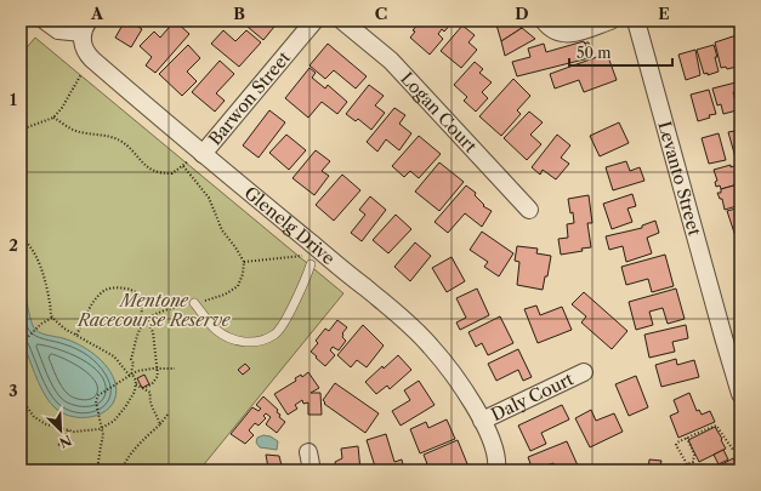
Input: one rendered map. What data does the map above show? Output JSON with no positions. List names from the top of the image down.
{
  "streets": {
    "street": [
      "Barwon Street",
      "Logan Court",
      "Levanto Street",
      "Glenelg Drive",
      "Daly Court"
    ]
  },
  "crossings": [
    ["Barwon Street", "Glenelg Drive"],
    ["Glenelg Drive", "Daly Court"]
  ],
  "parks": ["Mentone Racecourse Reserve"],
  "scale_bar": "50 m",
  "north": "bottom right",
  "grid": {
    "columns": [
      "A",
      "B",
      "C",
      "D",
      "E"
    ],
    "rows": ["1", "2", "3"]
  }
}
